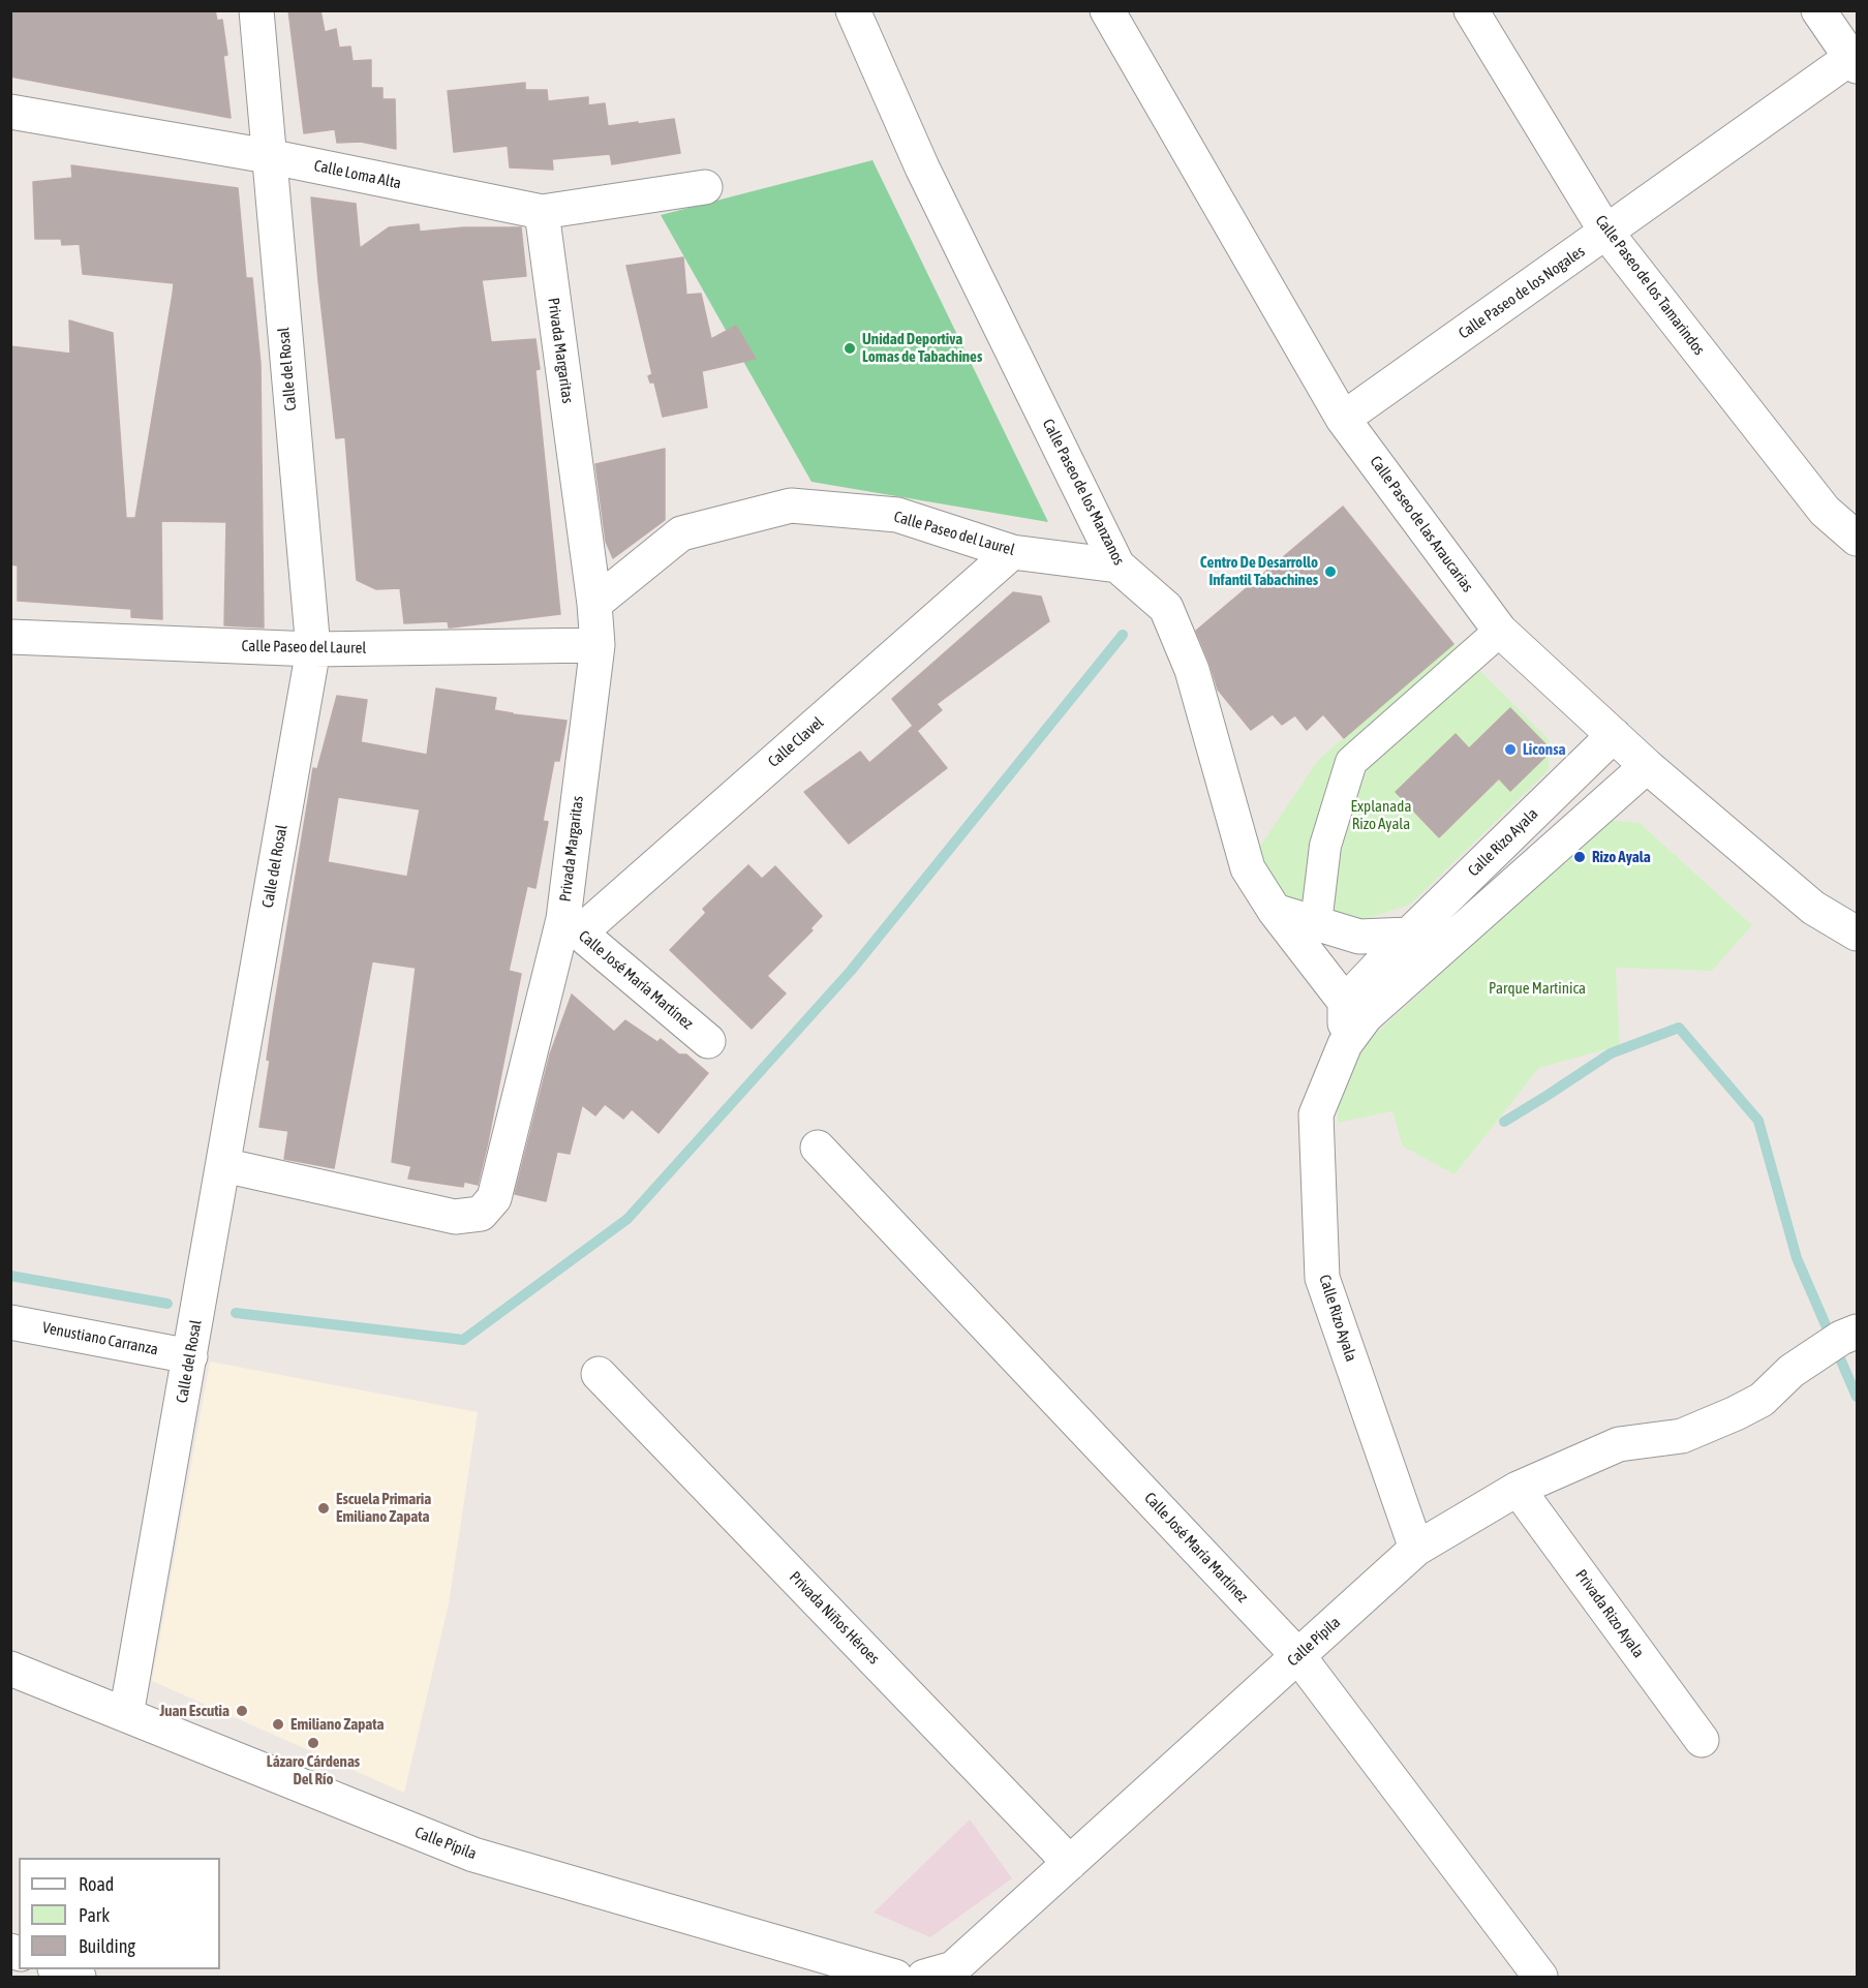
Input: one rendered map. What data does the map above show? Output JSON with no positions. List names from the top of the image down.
{
  "streets": {
    "street": [
      "Calle Loma Alta",
      "Calle Paseo de los Tamarindos",
      "Calle Paseo de los Nogales",
      "Privada Margaritas",
      "Calle del Rosal",
      "Calle Paseo de los Manzanos",
      "Calle Paseo de las Araucarias",
      "Calle Paseo del Laurel",
      "Calle Clavel",
      "Calle Rizo Ayala",
      "Calle José María Martínez",
      "Venustiano Carranza",
      "Privada Rizo Ayala",
      "Privada Niños Héroes",
      "Calle Pípila"
    ]
  },
  "crossings": [
    ["Calle Loma Alta", "Privada Margaritas"],
    ["Calle Loma Alta", "Calle del Rosal"],
    ["Calle Paseo de los Tamarindos", "Calle Paseo de los Nogales"],
    ["Calle Paseo de los Nogales", "Calle Paseo de las Araucarias"],
    ["Privada Margaritas", "Calle del Rosal"],
    ["Privada Margaritas", "Calle Paseo del Laurel"],
    ["Privada Margaritas", "Calle Clavel"],
    ["Privada Margaritas", "Calle José María Martínez"],
    ["Calle del Rosal", "Calle Paseo del Laurel"],
    ["Calle del Rosal", "Venustiano Carranza"],
    ["Calle del Rosal", "Calle Pípila"],
    ["Calle Paseo de los Manzanos", "Calle Paseo del Laurel"],
    ["Calle Paseo de los Manzanos", "Calle Rizo Ayala"],
    ["Calle Paseo de las Araucarias", "Calle Rizo Ayala"],
    ["Calle Paseo del Laurel", "Calle Clavel"],
    ["Calle Clavel", "Calle José María Martínez"],
    ["Calle Rizo Ayala", "Calle Pípila"],
    ["Calle José María Martínez", "Calle Pípila"],
    ["Privada Rizo Ayala", "Calle Pípila"],
    ["Privada Niños Héroes", "Calle Pípila"]
  ],
  "parks": ["Explanada Rizo Ayala", "Parque Martinica"],
  "places": [
    "Unidad Deportiva Lomas de Tabachines",
    "Centro De Desarrollo Infantil Tabachines",
    "Liconsa",
    "Rizo Ayala",
    "Escuela Primaria Emiliano Zapata",
    "Juan Escutia",
    "Emiliano Zapata",
    "Lázaro Cárdenas Del Río"
  ],
  "legend": ["Road", "Park", "Building"]
}
